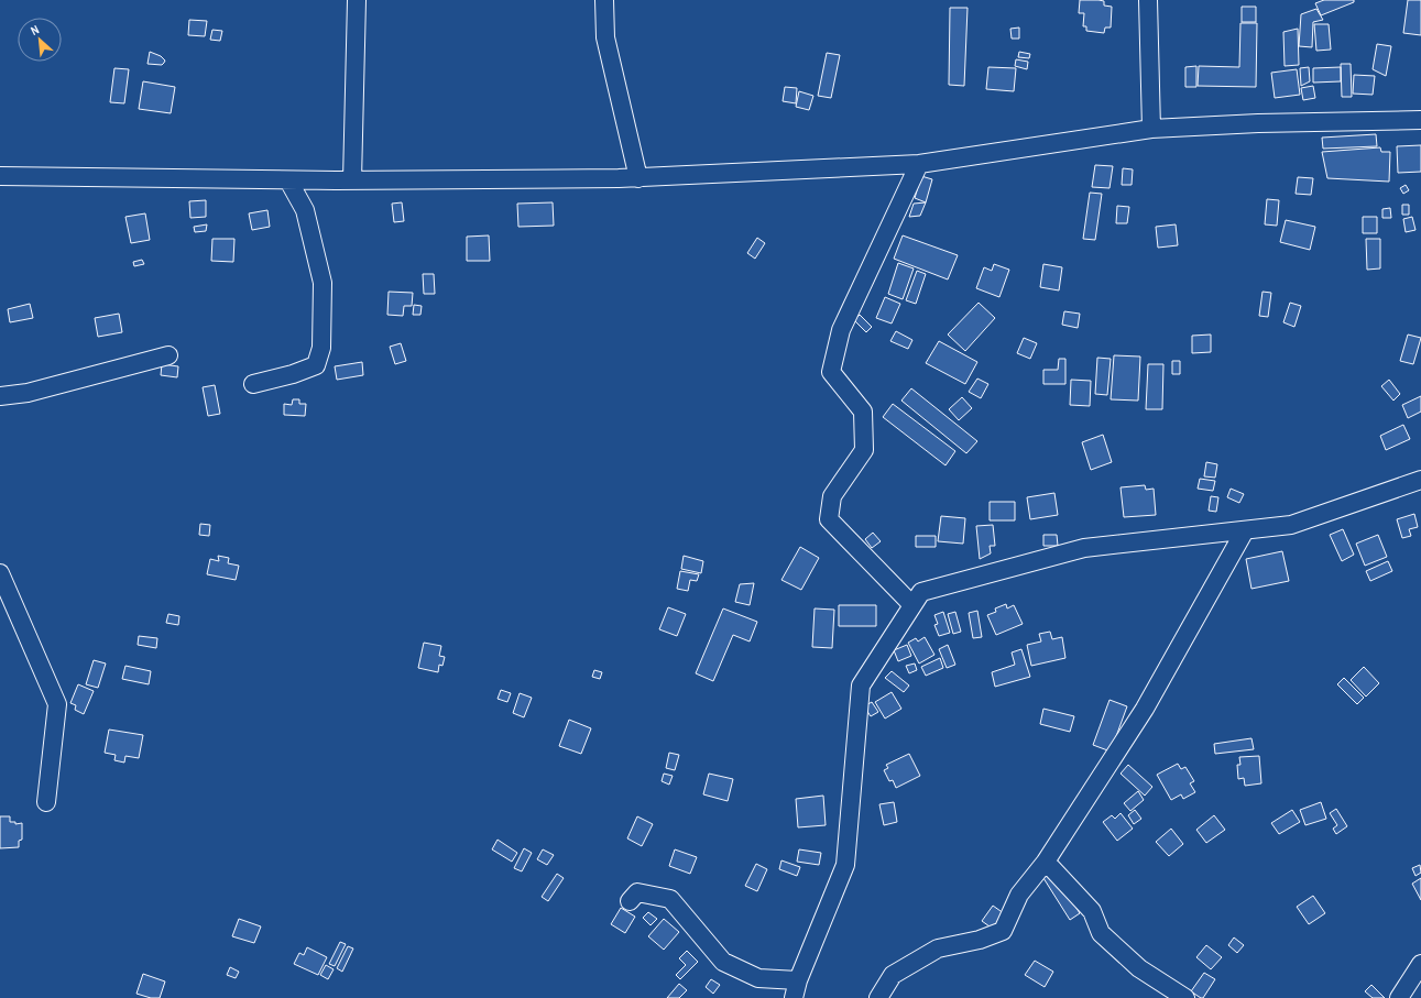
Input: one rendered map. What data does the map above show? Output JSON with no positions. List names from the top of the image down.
{
  "north": "top left"
}
